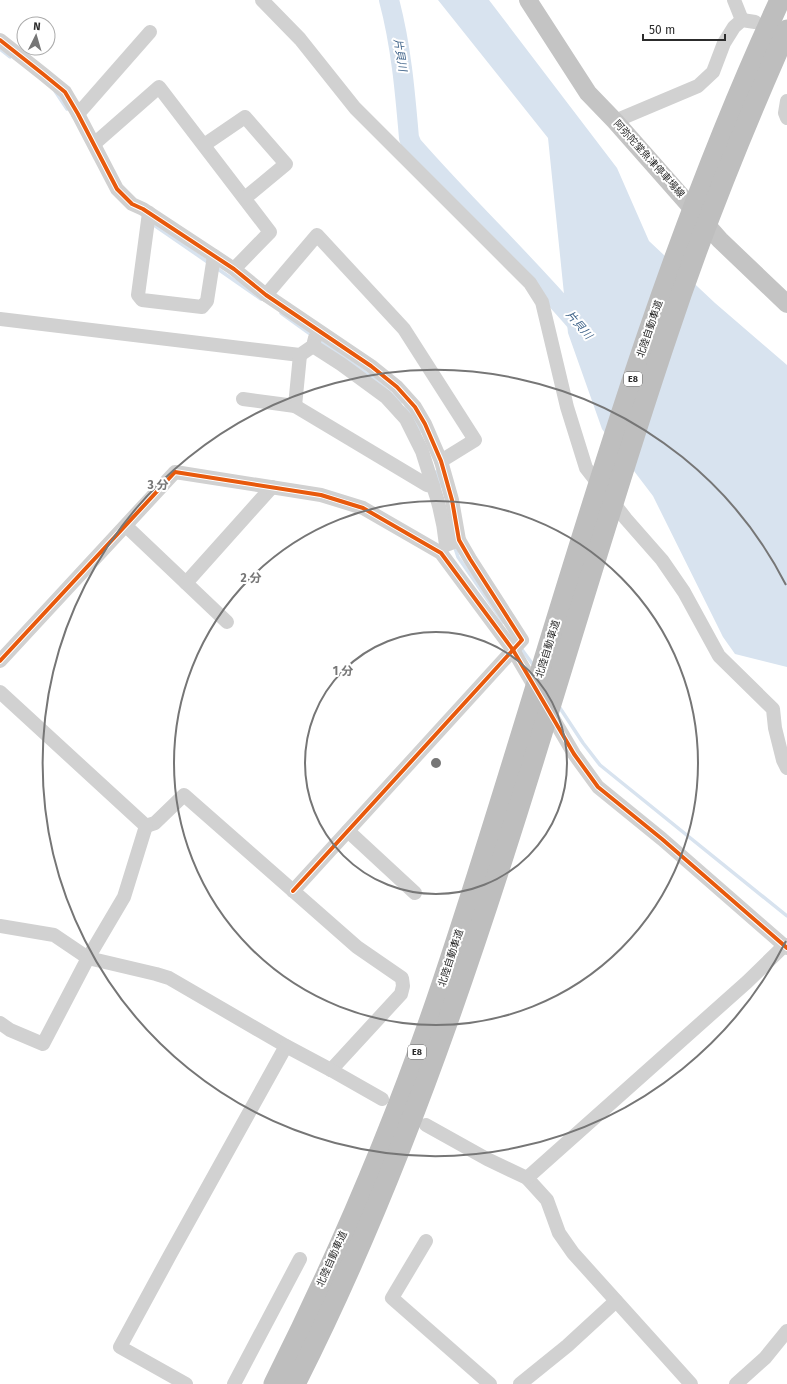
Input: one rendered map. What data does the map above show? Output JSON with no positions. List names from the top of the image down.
{
  "streets": {
    "highway": ["北陸自動車道", "E8"],
    "main road": ["阿弥陀堂魚津停車場線"]
  },
  "water": ["片貝川"],
  "scale_bar": "50 m",
  "north": "top",
  "rings": ["3 分", "2 分", "1 分"]
}
